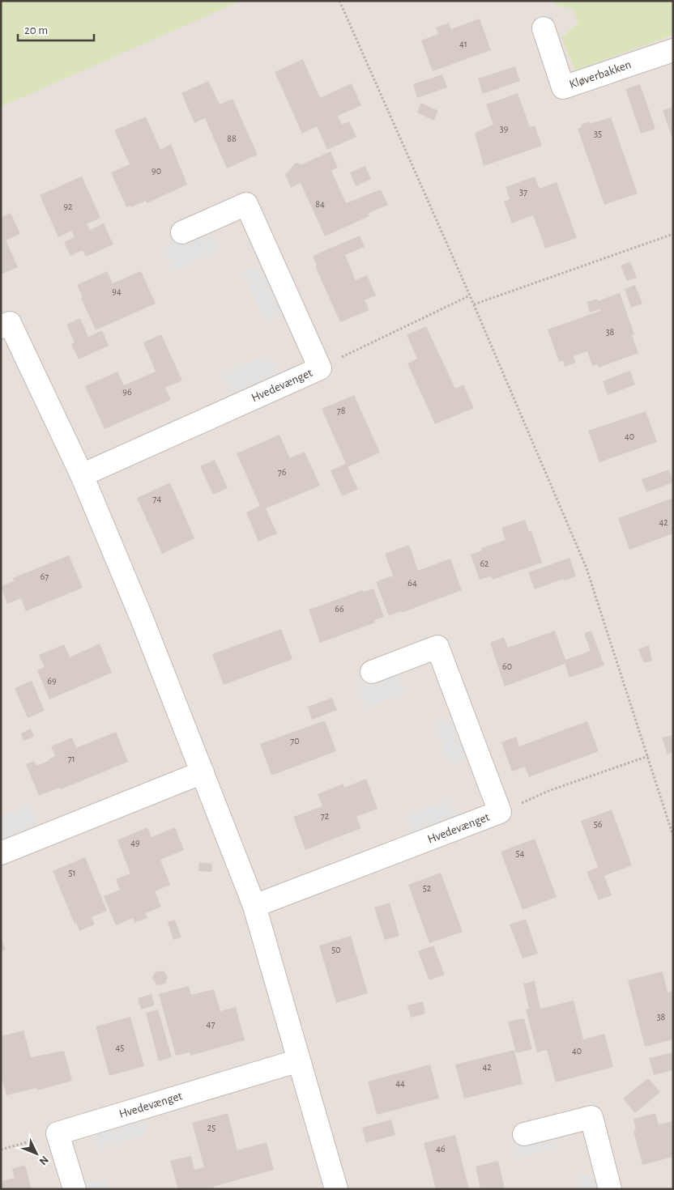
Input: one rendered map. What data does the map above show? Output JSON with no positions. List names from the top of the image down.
{
  "streets": {
    "street": ["Kløverbakken", "Hvedevænget"]
  },
  "house_numbers": [
    "41",
    "39",
    "35",
    "88",
    "90",
    "37",
    "84",
    "92",
    "94",
    "38",
    "96",
    "78",
    "40",
    "76",
    "74",
    "42",
    "62",
    "67",
    "64",
    "66",
    "60",
    "69",
    "70",
    "71",
    "72",
    "56",
    "49",
    "54",
    "51",
    "52",
    "50",
    "38",
    "47",
    "45",
    "40",
    "42",
    "44",
    "25",
    "46"
  ],
  "scale_bar": "20 m",
  "north": "bottom right"
}
